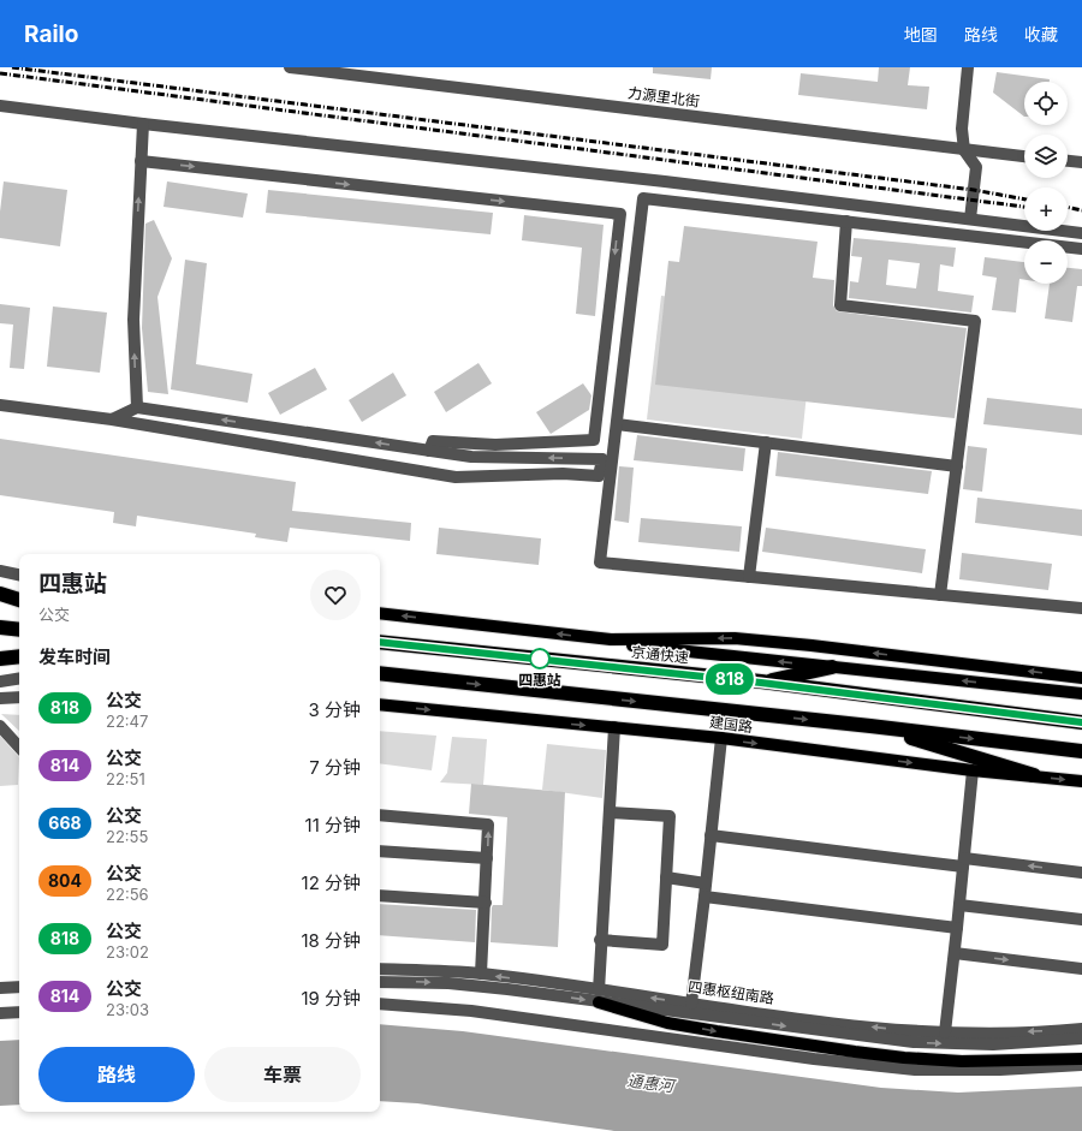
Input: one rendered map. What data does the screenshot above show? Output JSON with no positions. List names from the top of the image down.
{
  "streets": {
    "highway": ["京通快速"],
    "main road": ["建国路"],
    "street": ["力源里北街", "四惠枢纽南路"]
  },
  "water": ["通惠河"],
  "places": ["四惠站"],
  "lines": ["bus line 818"],
  "page": {
    "header": "Railo",
    "nav": ["地图", "路线", "收藏"],
    "on_map": "818",
    "map_buttons": ["+", "−"],
    "heading": [
      ["四惠站", "公交"],
      "发车时间"
    ],
    "list": [
      {
        "mark": "818",
        "name": "公交",
        "note": "22:47",
        "value": "3 分钟"
      },
      {
        "mark": "814",
        "name": "公交",
        "note": "22:51",
        "value": "7 分钟"
      },
      {
        "mark": "668",
        "name": "公交",
        "note": "22:55",
        "value": "11 分钟"
      },
      {
        "mark": "804",
        "name": "公交",
        "note": "22:56",
        "value": "12 分钟"
      },
      {
        "mark": "818",
        "name": "公交",
        "note": "23:02",
        "value": "18 分钟"
      },
      {
        "mark": "814",
        "name": "公交",
        "note": "23:03",
        "value": "19 分钟"
      }
    ],
    "buttons": ["路线", "车票"]
  }
}
